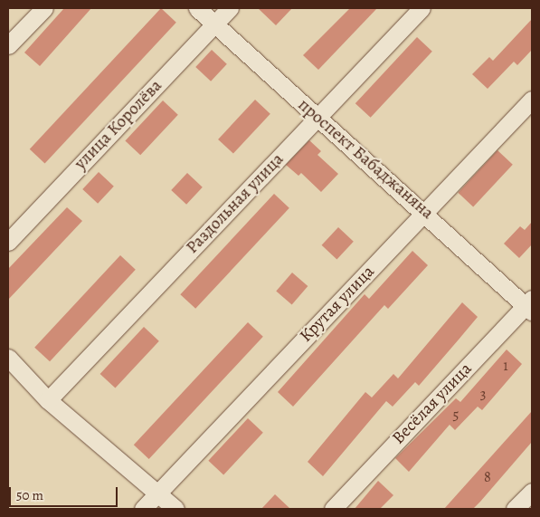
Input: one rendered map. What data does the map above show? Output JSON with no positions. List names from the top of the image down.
{
  "streets": {
    "street": [
      "улица Королёва",
      "проспект Бабаджаняна",
      "Раздольная улица",
      "Крутая улица",
      "Весёлая улица"
    ]
  },
  "crossings": [
    ["улица Королёва", "проспект Бабаджаняна"],
    ["проспект Бабаджаняна", "Раздольная улица"],
    ["проспект Бабаджаняна", "Крутая улица"],
    ["проспект Бабаджаняна", "Весёлая улица"]
  ],
  "house_numbers": [
    "1",
    "3",
    "5",
    "8"
  ],
  "scale_bar": "50 m"
}
